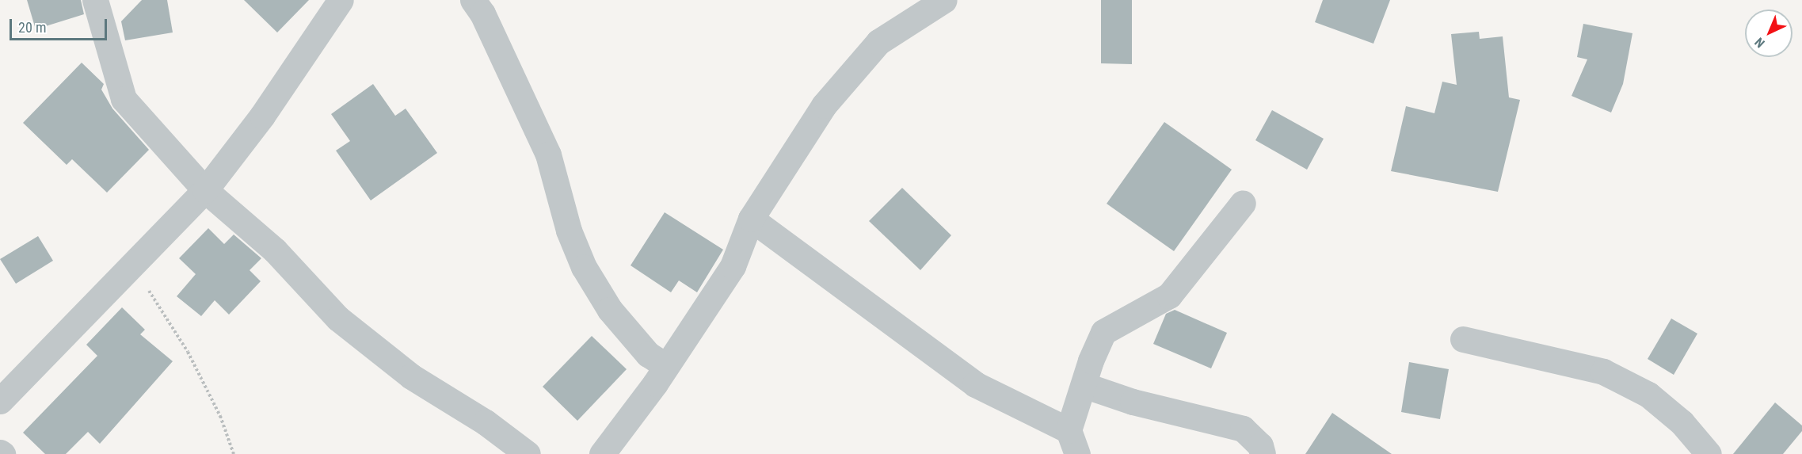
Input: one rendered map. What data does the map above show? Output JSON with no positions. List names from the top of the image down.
{
  "scale_bar": "20 m",
  "north": "bottom left"
}
